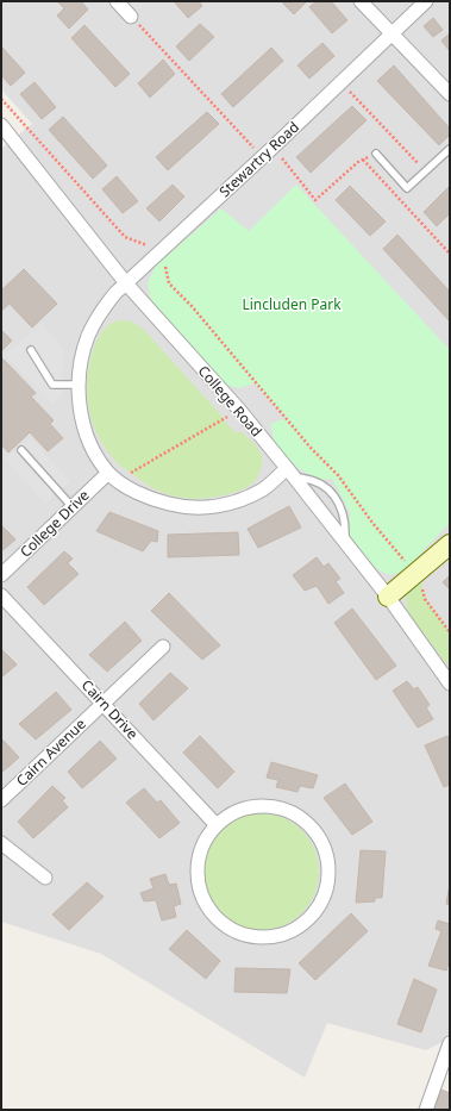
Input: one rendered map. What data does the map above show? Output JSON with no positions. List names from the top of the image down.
{
  "streets": {
    "street": [
      "Stewartry Road",
      "College Road",
      "College Drive",
      "Cairn Drive",
      "Cairn Avenue"
    ]
  },
  "crossings": [
    ["Stewartry Road", "College Road"],
    ["Cairn Drive", "Cairn Avenue"]
  ],
  "parks": ["Lincluden Park"]
}
